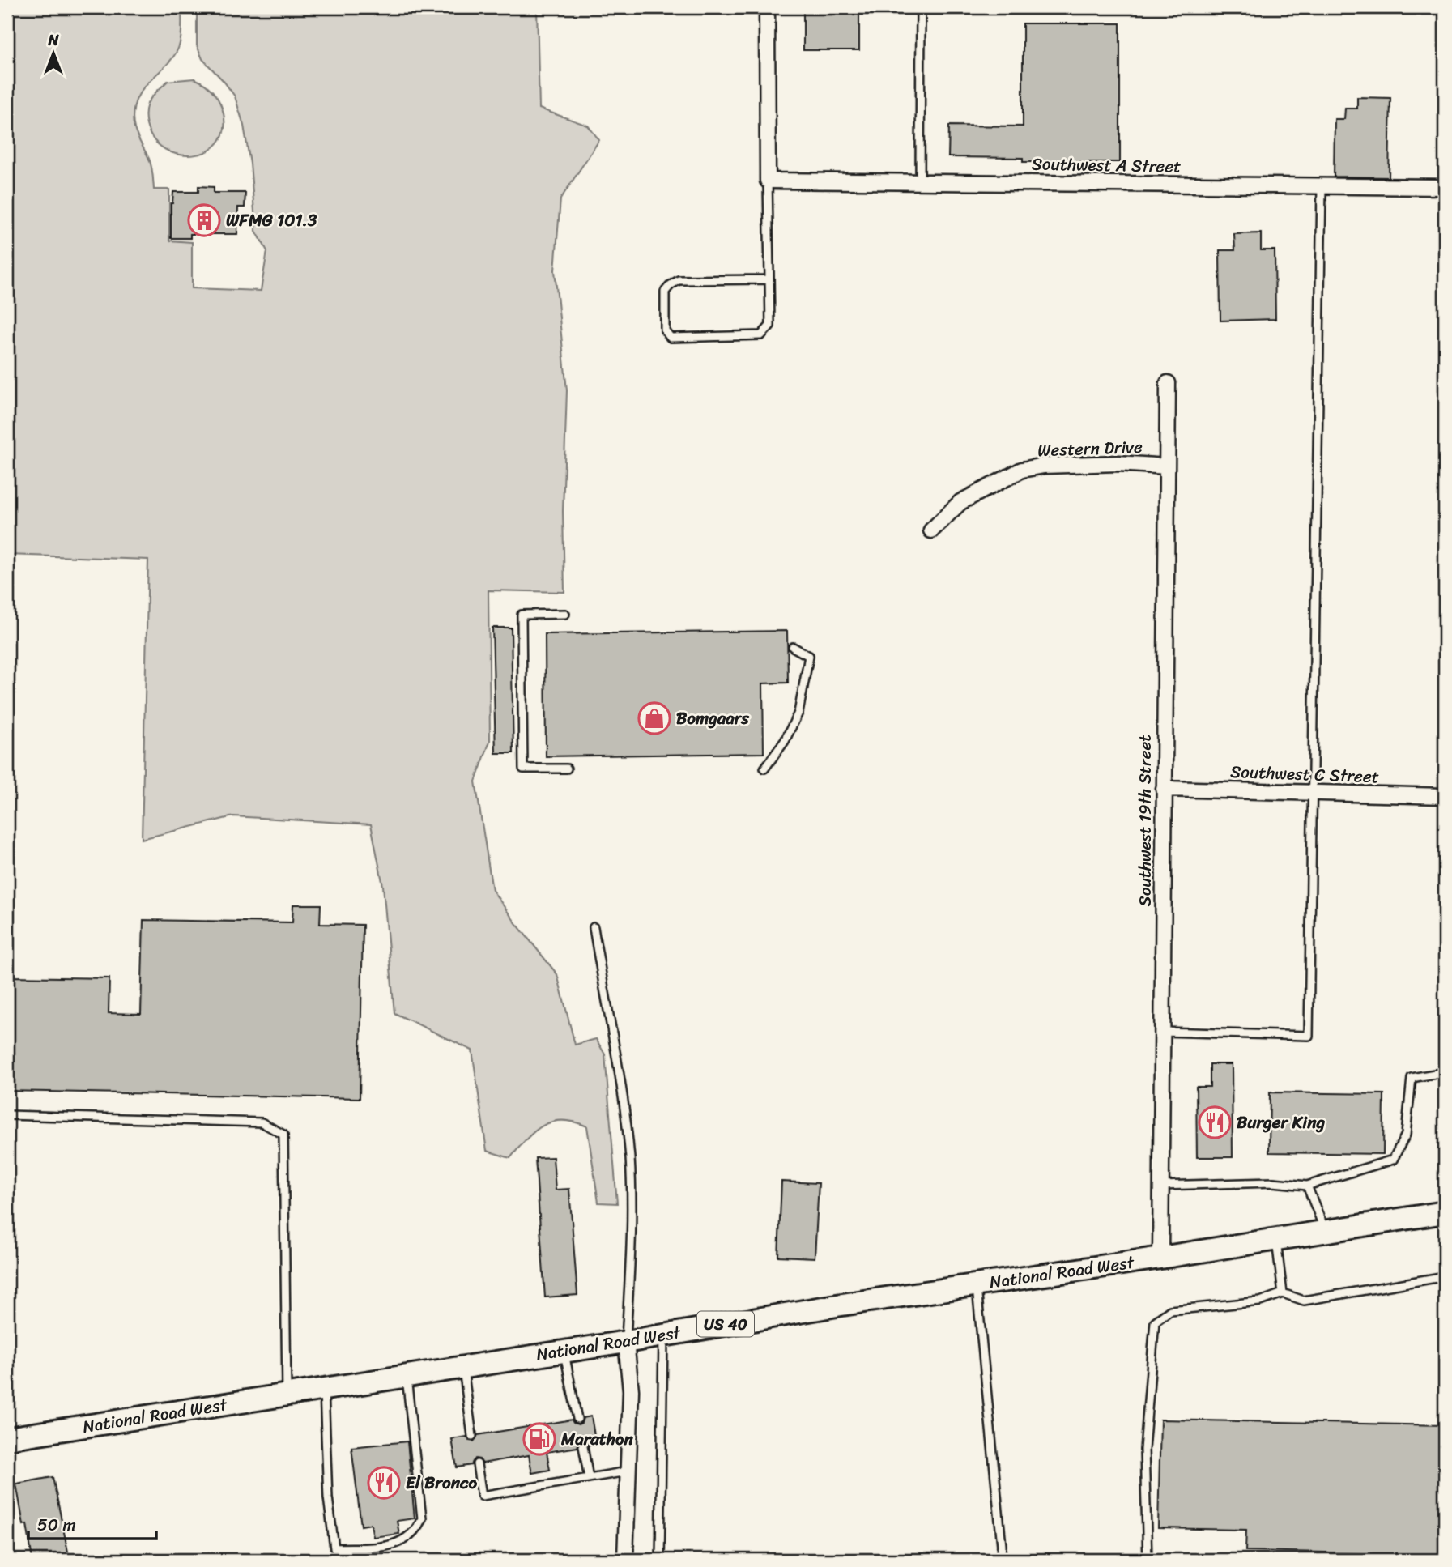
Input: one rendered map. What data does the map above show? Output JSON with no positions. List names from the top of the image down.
{
  "streets": {
    "main road": ["National Road West", "US 40"],
    "street": [
      "Southwest A Street",
      "Western Drive",
      "Southwest C Street",
      "Southwest 19th Street"
    ]
  },
  "crossings": [
    ["Western Drive", "Southwest 19th Street"],
    ["Southwest C Street", "Southwest 19th Street"],
    ["Southwest 19th Street", "National Road West"]
  ],
  "places": {
    "building": ["WFMG 101.3"],
    "shop": ["Bomgaars"],
    "restaurant": ["Burger King", "El Bronco"],
    "fuel station": ["Marathon"]
  },
  "scale_bar": "50 m",
  "north": "top"
}
